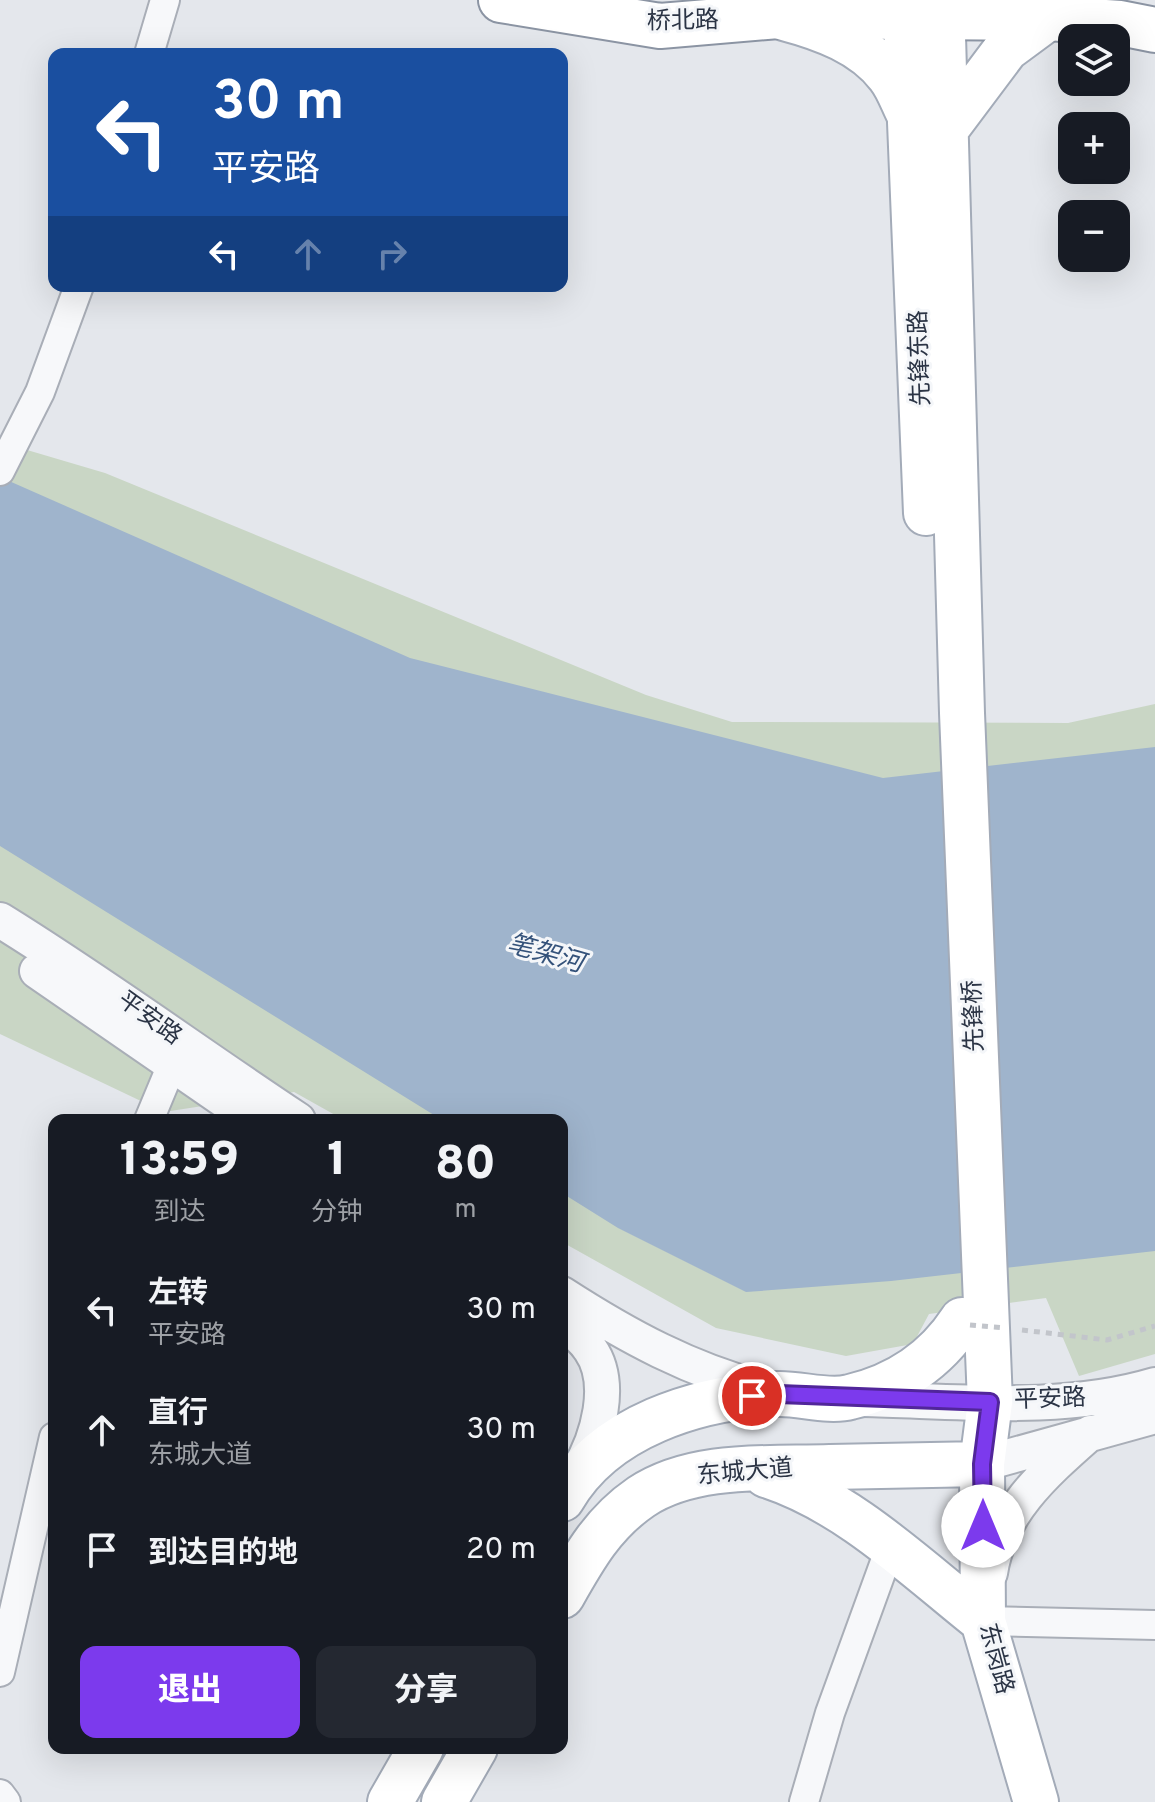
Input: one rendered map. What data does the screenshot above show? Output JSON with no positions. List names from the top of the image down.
{
  "streets": {
    "main road": [
      "桥北路",
      "先锋东路",
      "先锋桥",
      "东城大道",
      "东岗路"
    ],
    "street": ["平安路"]
  },
  "crossings": [
    ["桥北路", "先锋东路"],
    ["先锋东路", "先锋桥"],
    ["先锋桥", "东岗路"],
    ["平安路", "东城大道"],
    ["平安路", "东岗路"],
    ["东城大道", "东岗路"]
  ],
  "water": ["笔架河"],
  "page": {
    "map_buttons": ["+", "−"],
    "turn": ["30 m", "平安路"],
    "eta": [
      "13:59",
      "到达",
      "1",
      "分钟",
      "80",
      "m"
    ],
    "list": [
      {
        "name": "左转",
        "note": "平安路",
        "value": "30 m"
      },
      {
        "name": "直行",
        "note": "东城大道",
        "value": "30 m"
      },
      {
        "name": "到达目的地",
        "value": "20 m"
      }
    ],
    "buttons": ["退出", "分享"]
  }
}
